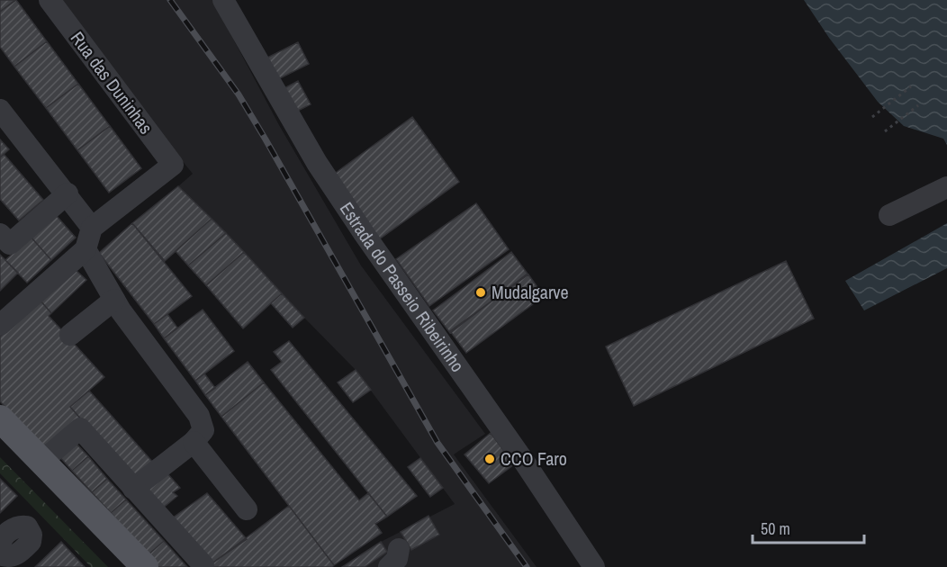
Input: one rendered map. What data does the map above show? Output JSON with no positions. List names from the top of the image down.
{
  "streets": {
    "street": ["Rua das Duninhas", "Estrada do Passeio Ribeirinho"]
  },
  "places": ["Mudalgarve", "CCO Faro"],
  "scale_bar": "50 m"
}
